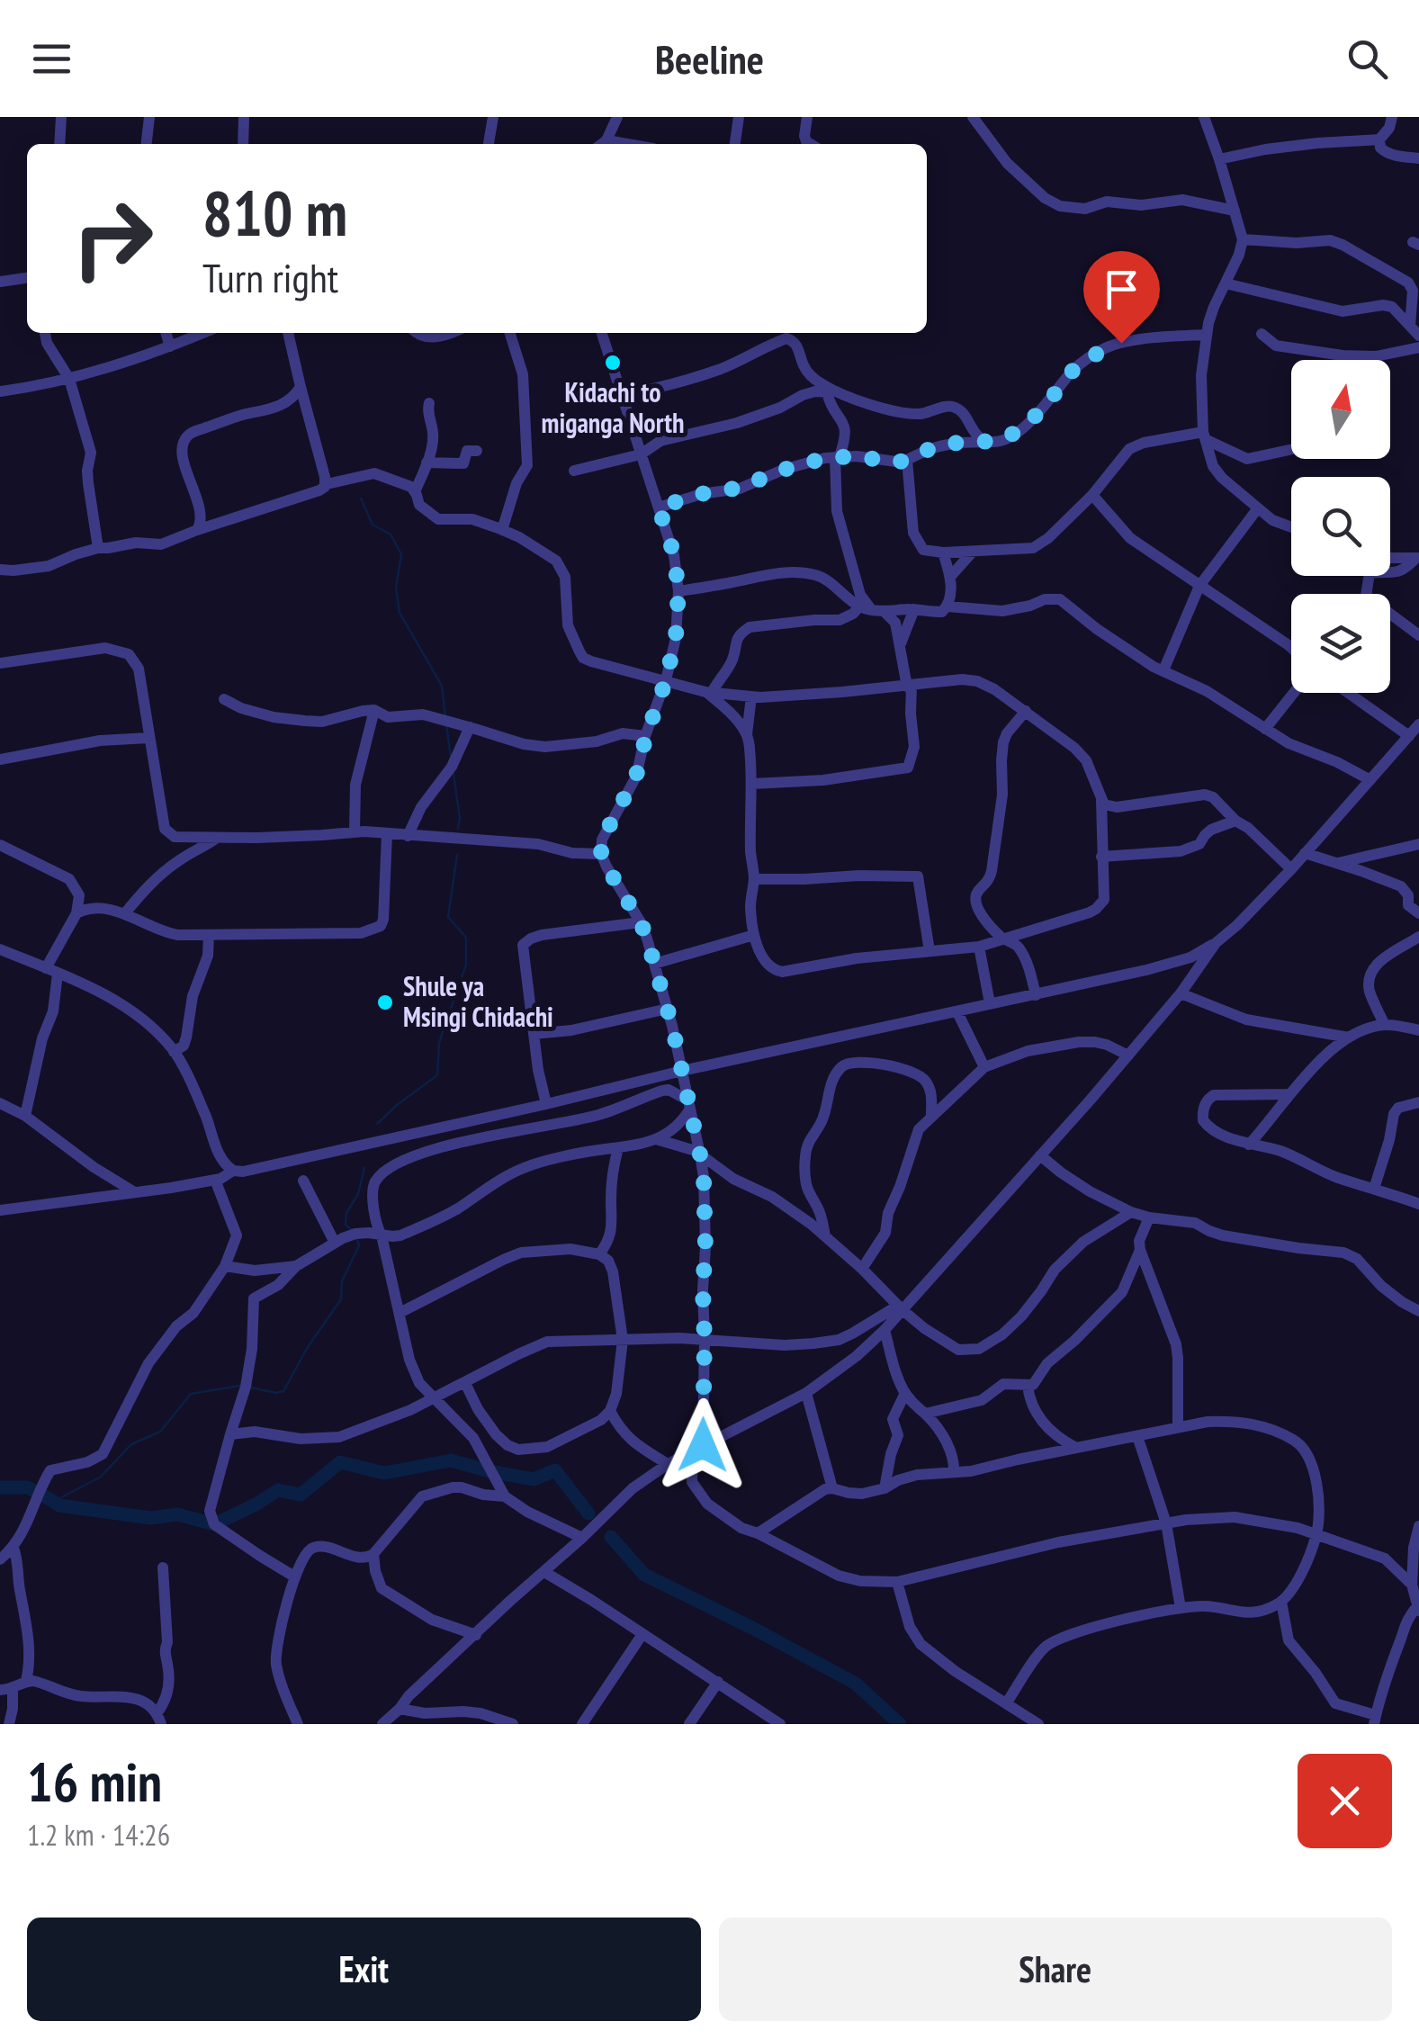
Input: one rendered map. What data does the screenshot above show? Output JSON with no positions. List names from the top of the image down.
{
  "places": ["Kidachi to miganga North", "Shule ya Msingi Chidachi"],
  "north": "top",
  "page": {
    "header": "Beeline",
    "turn": ["810 m", "Turn right"],
    "heading": ["16 min", "1.2 km · 14:26"],
    "buttons": ["Exit", "Share"]
  }
}
